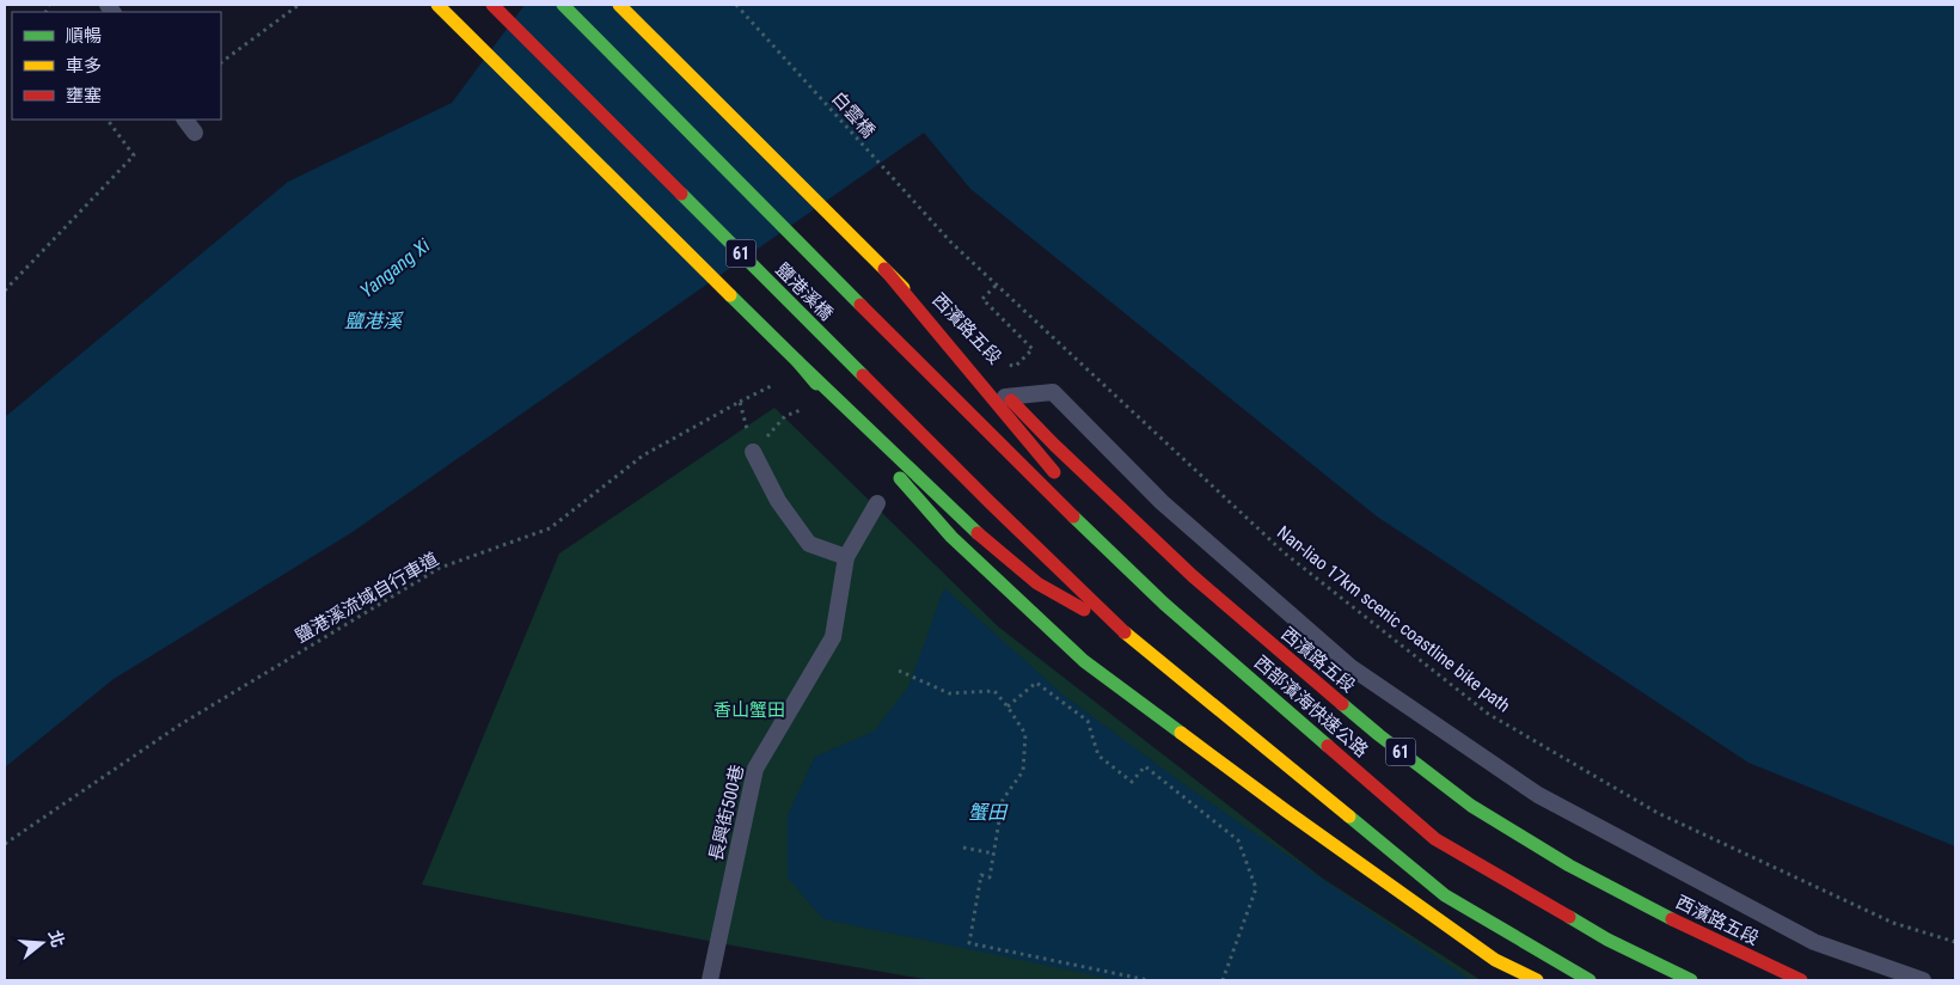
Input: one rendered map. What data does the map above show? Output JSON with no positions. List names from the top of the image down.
{
  "streets": {
    "main road": [
      "61",
      "鹽港溪橋",
      "西濱路五段",
      "西部濱海快速公路"
    ],
    "lane": ["長興街500巷"],
    "path": ["白雲橋", "鹽港溪流域自行車道", "Nan-liao 17km scenic coastline bike path"]
  },
  "crossings": [
    ["白雲橋", "Nan-liao 17km scenic coastline bike path"],
    ["61", "鹽港溪橋"],
    ["61", "西濱路五段"],
    ["鹽港溪橋", "西部濱海快速公路"]
  ],
  "water": ["Yangang Xi", "鹽港溪", "蟹田"],
  "parks": ["香山蟹田"],
  "legend": ["順暢", "車多", "壅塞"],
  "north": "right"
}
